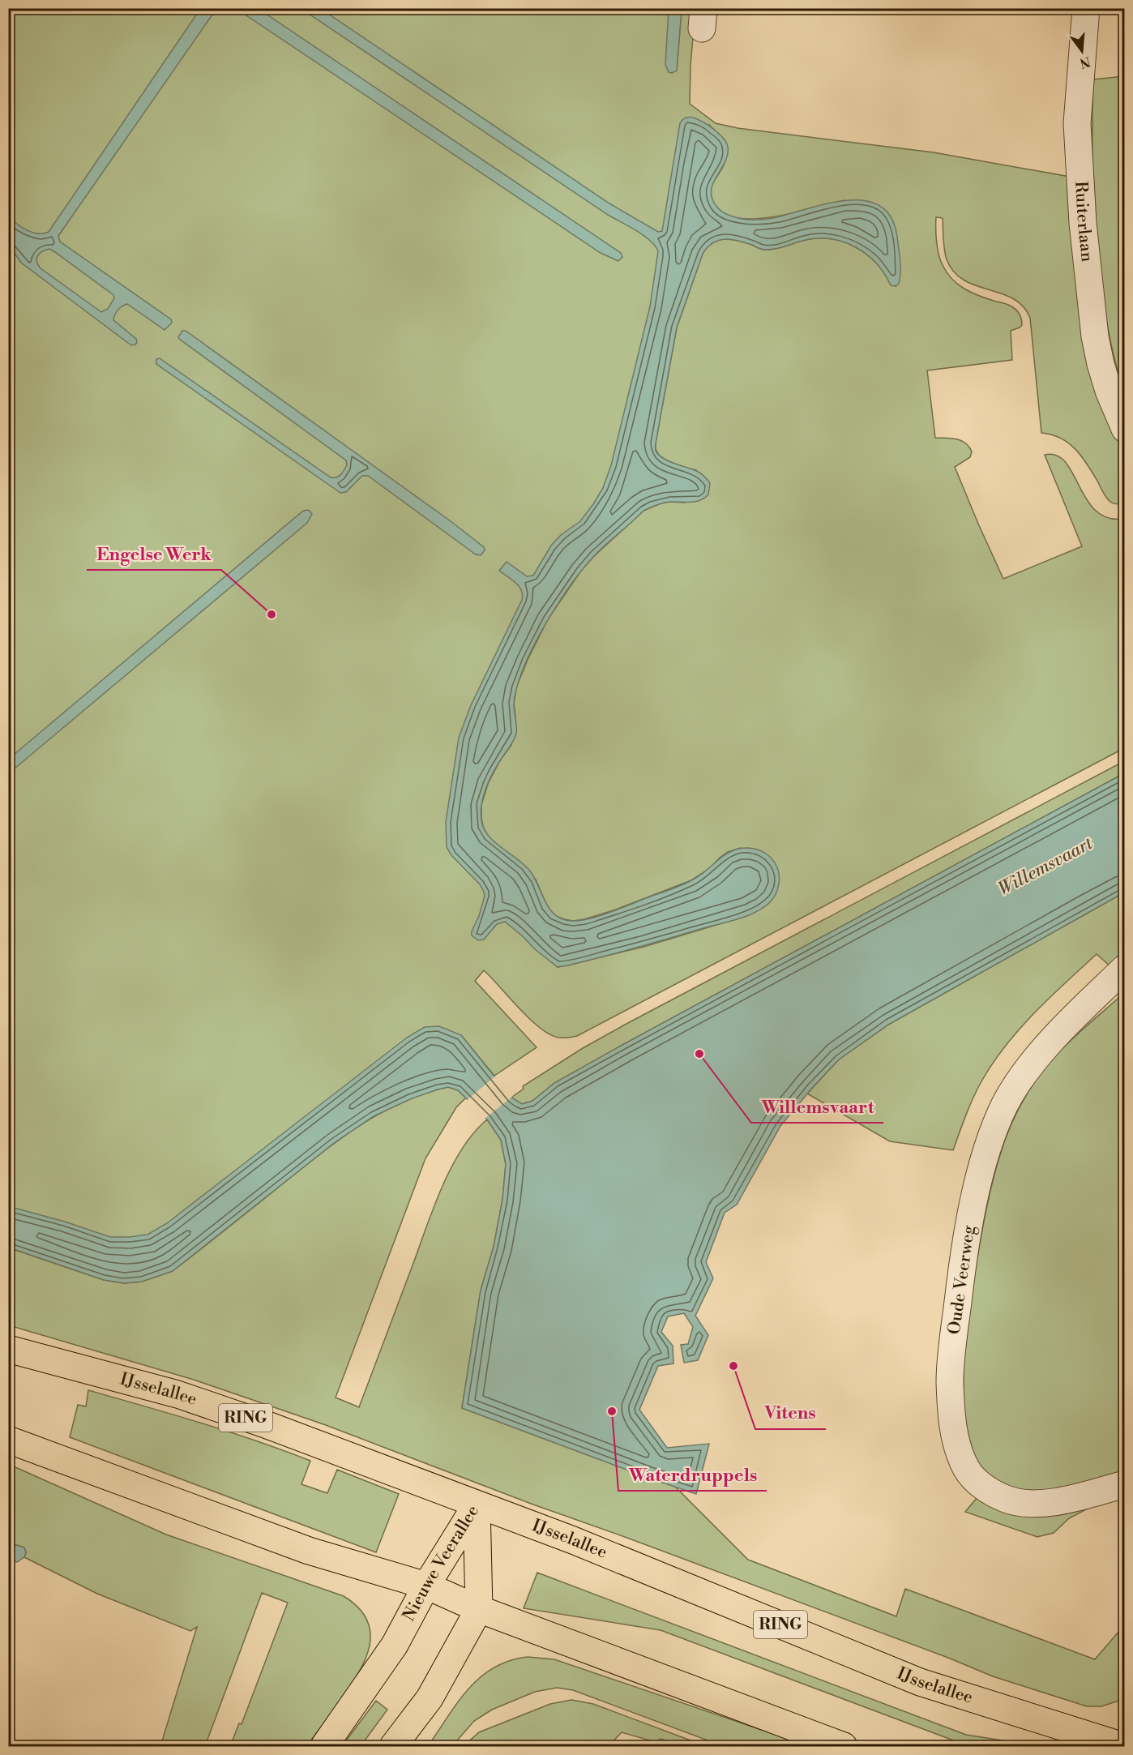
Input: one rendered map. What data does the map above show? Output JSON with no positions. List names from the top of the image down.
{
  "streets": {
    "main road": ["IJsselallee", "RING", "Nieuwe Veerallee"],
    "street": ["Ruiterlaan", "Oude Veerweg"]
  },
  "crossings": [
    ["IJsselallee", "Nieuwe Veerallee"]
  ],
  "water": ["Willemsvaart"],
  "places": [
    "Engelse Werk",
    "Willemsvaart",
    "Vitens",
    "Waterdruppels"
  ],
  "north": "bottom"
}
